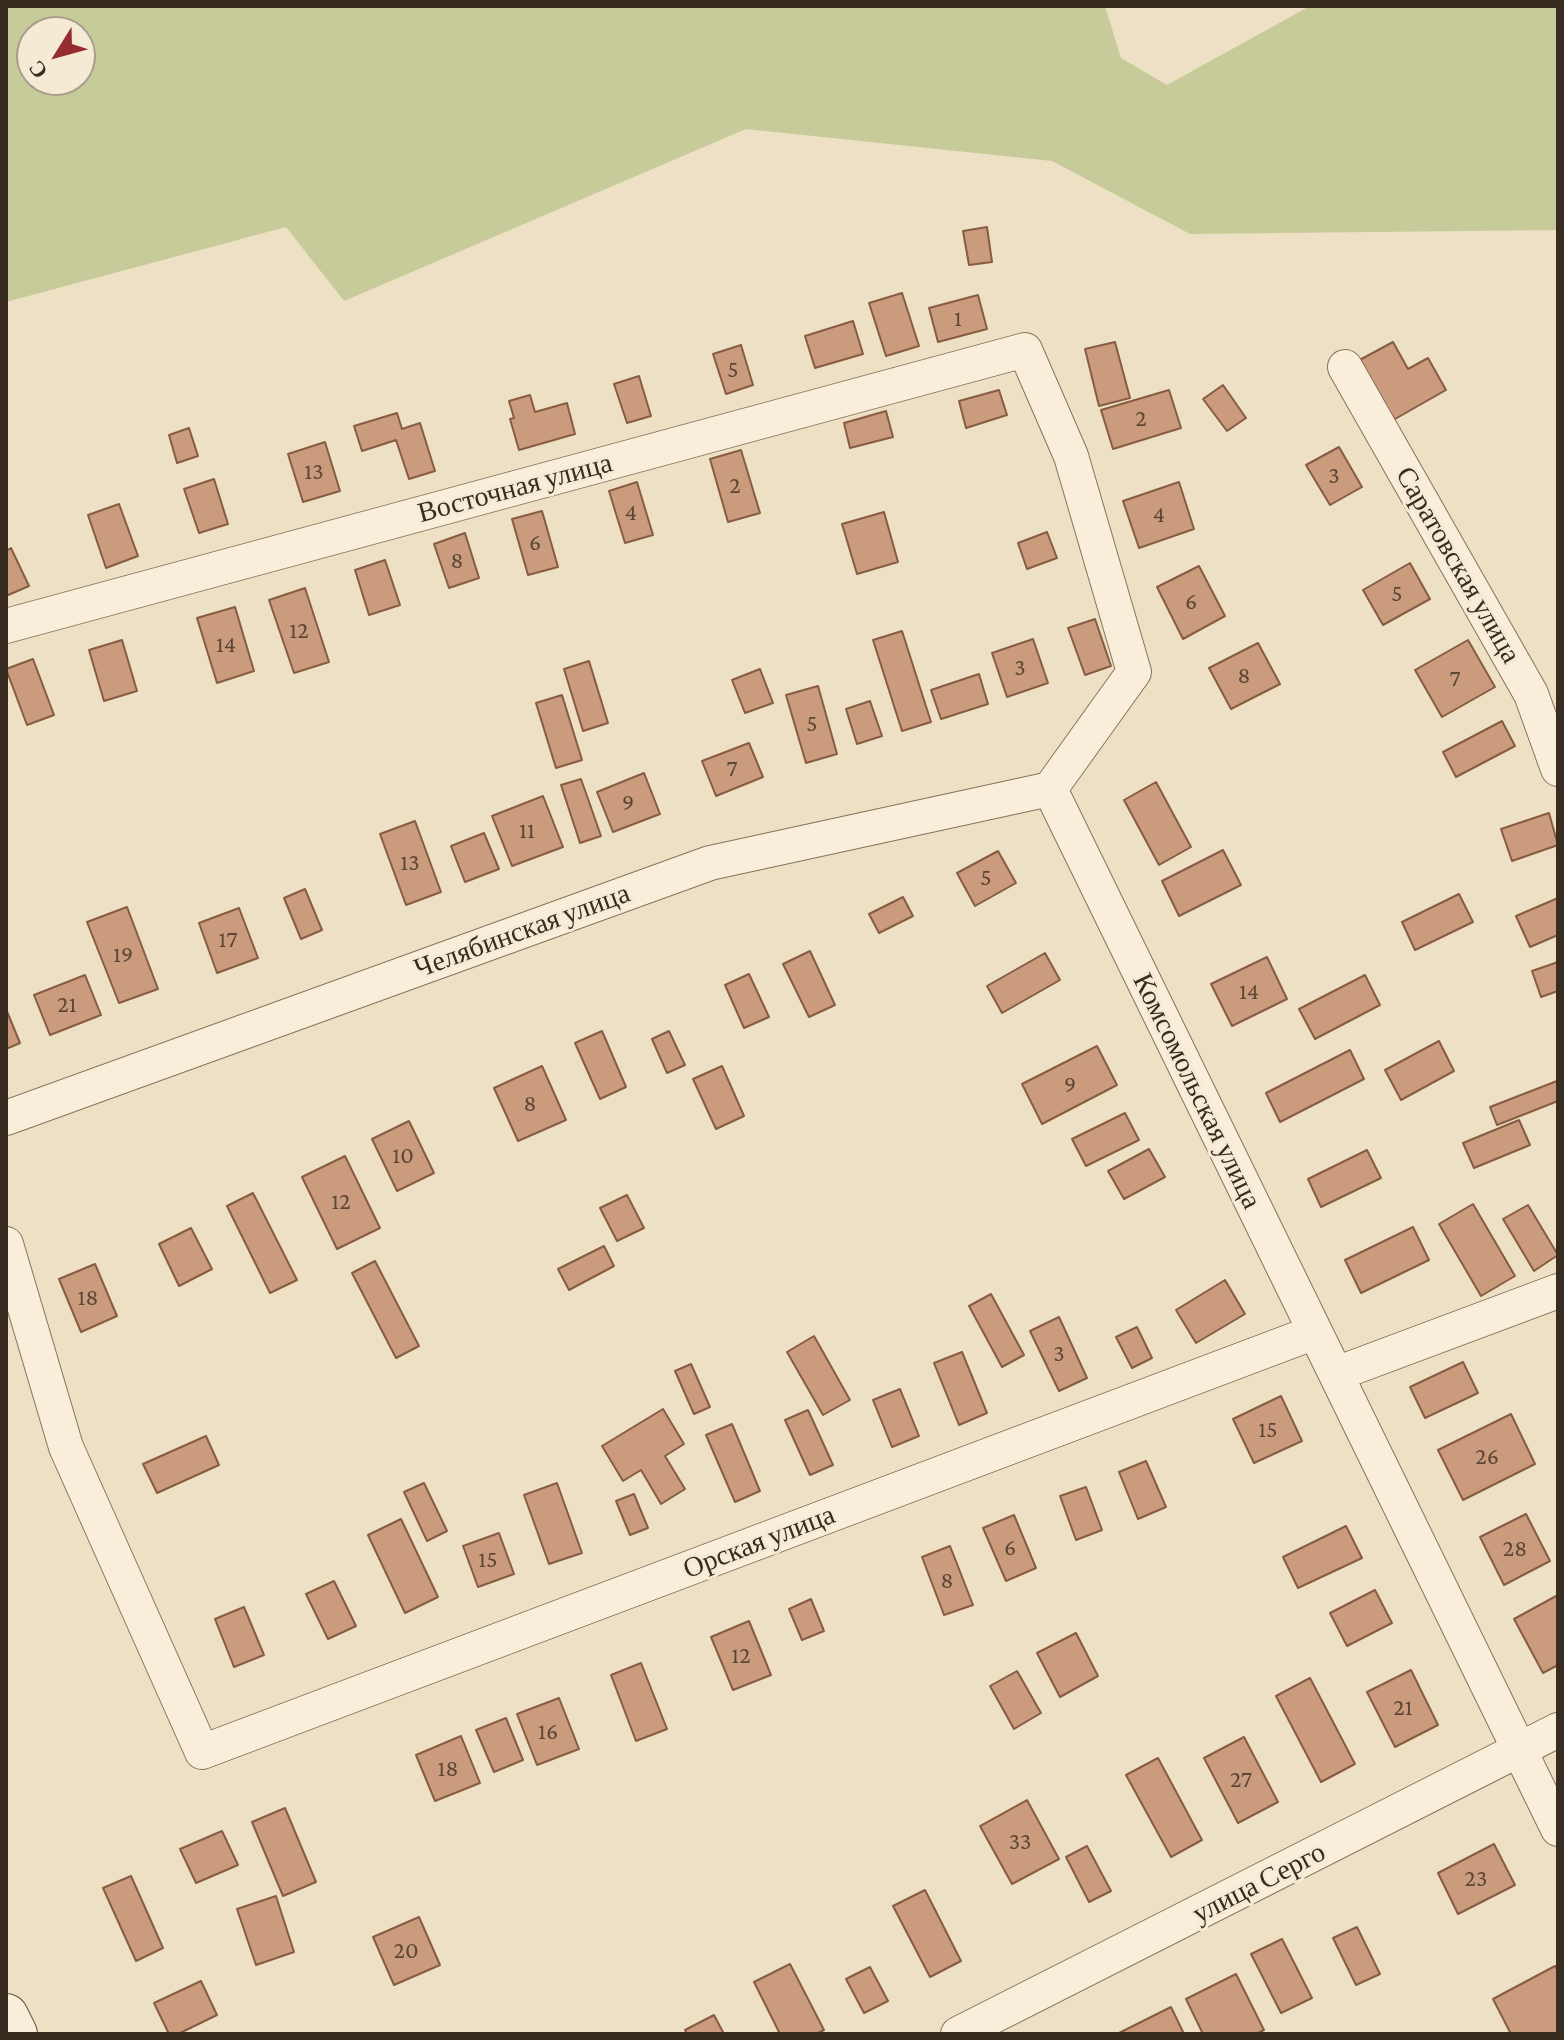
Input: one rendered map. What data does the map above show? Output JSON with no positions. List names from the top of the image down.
{
  "streets": {
    "street": [
      "Восточная улица",
      "Саратовская улица",
      "Челябинская улица",
      "Комсомольская улица",
      "Орская улица",
      "улица Серго"
    ]
  },
  "crossings": [
    ["Восточная улица", "Челябинская улица"],
    ["Восточная улица", "Комсомольская улица"],
    ["Челябинская улица", "Комсомольская улица"],
    ["Комсомольская улица", "Орская улица"],
    ["Комсомольская улица", "улица Серго"]
  ],
  "house_numbers": [
    "1",
    "5",
    "2",
    "13",
    "3",
    "2",
    "4",
    "4",
    "6",
    "8",
    "5",
    "6",
    "12",
    "14",
    "3",
    "8",
    "7",
    "5",
    "7",
    "9",
    "11",
    "13",
    "5",
    "17",
    "19",
    "14",
    "21",
    "9",
    "8",
    "10",
    "12",
    "18",
    "3",
    "15",
    "26",
    "6",
    "28",
    "15",
    "8",
    "12",
    "21",
    "16",
    "18",
    "27",
    "33",
    "23",
    "20"
  ],
  "north": "bottom left"
}
